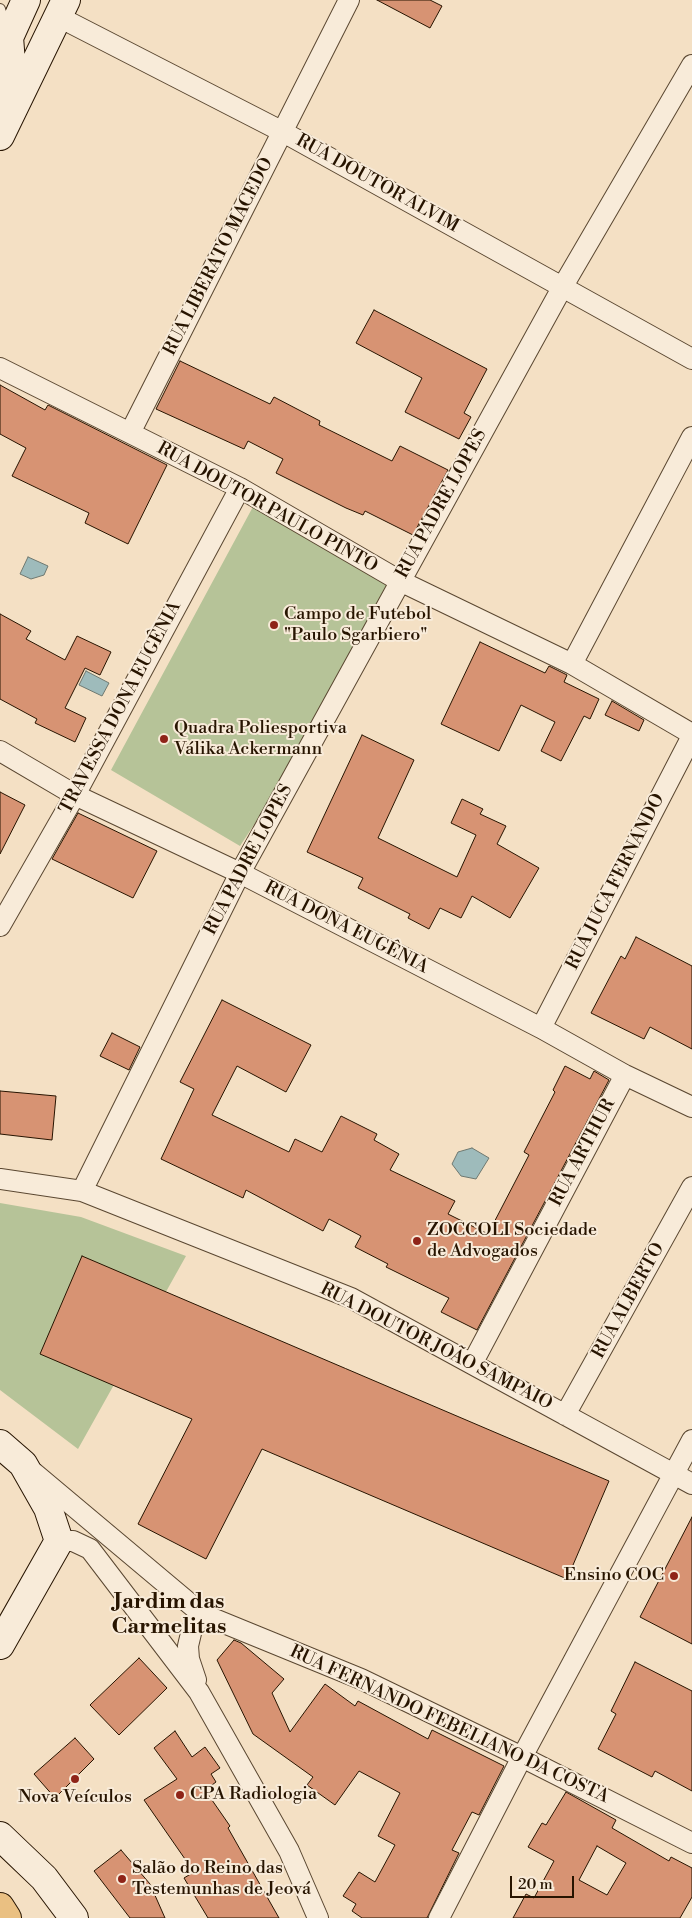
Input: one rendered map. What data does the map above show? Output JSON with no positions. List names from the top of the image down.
{
  "streets": {
    "street": [
      "RUA DOUTOR ALVIM",
      "RUA LIBERATO MACEDO",
      "RUA PADRE LOPES",
      "RUA DOUTOR PAULO PINTO",
      "TRAVESSA DONA EUGÊNIA",
      "RUA JUCA FERNANDO",
      "RUA DONA EUGÊNIA",
      "RUA ARTHUR",
      "RUA ALBERTO",
      "RUA DOUTOR JOÃO SAMPAIO",
      "RUA FERNANDO FEBELIANO DA COSTA"
    ]
  },
  "crossings": [
    ["RUA DOUTOR ALVIM", "RUA LIBERATO MACEDO"],
    ["RUA DOUTOR ALVIM", "RUA PADRE LOPES"],
    ["RUA LIBERATO MACEDO", "RUA DOUTOR PAULO PINTO"],
    ["RUA PADRE LOPES", "RUA DOUTOR PAULO PINTO"],
    ["RUA PADRE LOPES", "RUA DONA EUGÊNIA"],
    ["RUA PADRE LOPES", "RUA DOUTOR JOÃO SAMPAIO"],
    ["RUA DOUTOR PAULO PINTO", "TRAVESSA DONA EUGÊNIA"],
    ["RUA DOUTOR PAULO PINTO", "RUA JUCA FERNANDO"],
    ["TRAVESSA DONA EUGÊNIA", "RUA DONA EUGÊNIA"],
    ["RUA JUCA FERNANDO", "RUA DONA EUGÊNIA"],
    ["RUA DONA EUGÊNIA", "RUA ARTHUR"],
    ["RUA ARTHUR", "RUA DOUTOR JOÃO SAMPAIO"],
    ["RUA ALBERTO", "RUA DOUTOR JOÃO SAMPAIO"]
  ],
  "districts": ["Jardim das Carmelitas"],
  "places": [
    "Campo de Futebol \"Paulo Sgarbiero\"",
    "Quadra Poliesportiva Válika Ackermann",
    "ZOCCOLI Sociedade de Advogados",
    "Ensino COC",
    "Nova Veículos",
    "CPA Radiologia",
    "Salão do Reino das Testemunhas de Jeová"
  ],
  "scale_bar": "20 m"
}
